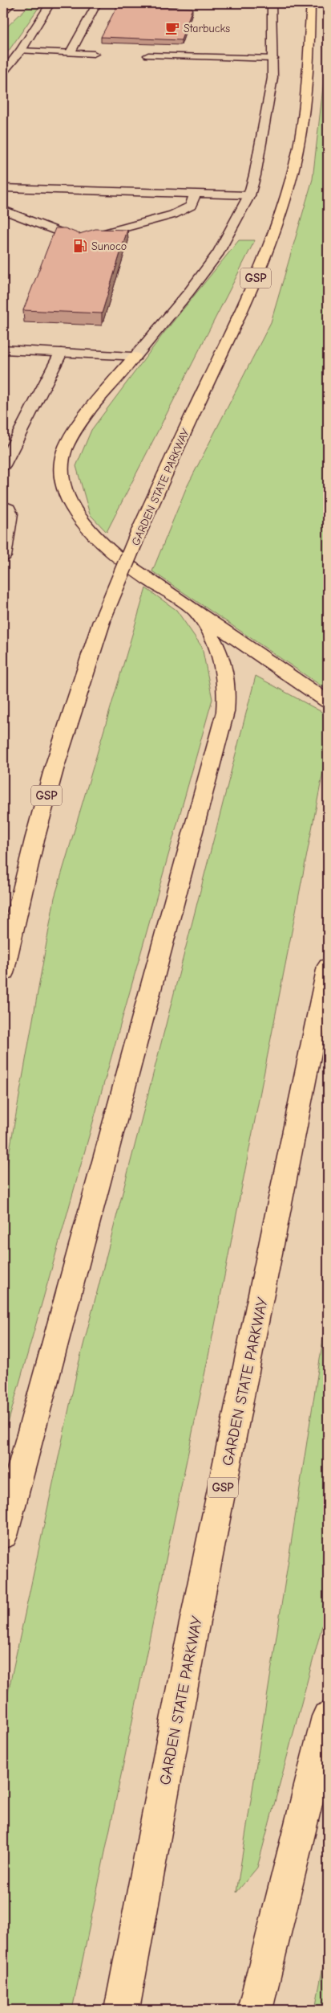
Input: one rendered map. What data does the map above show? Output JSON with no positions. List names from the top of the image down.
{
  "streets": {
    "highway": ["GSP", "GARDEN STATE PARKWAY"]
  },
  "places": {
    "cafe": ["Starbucks"],
    "fuel station": ["Sunoco"]
  }
}
